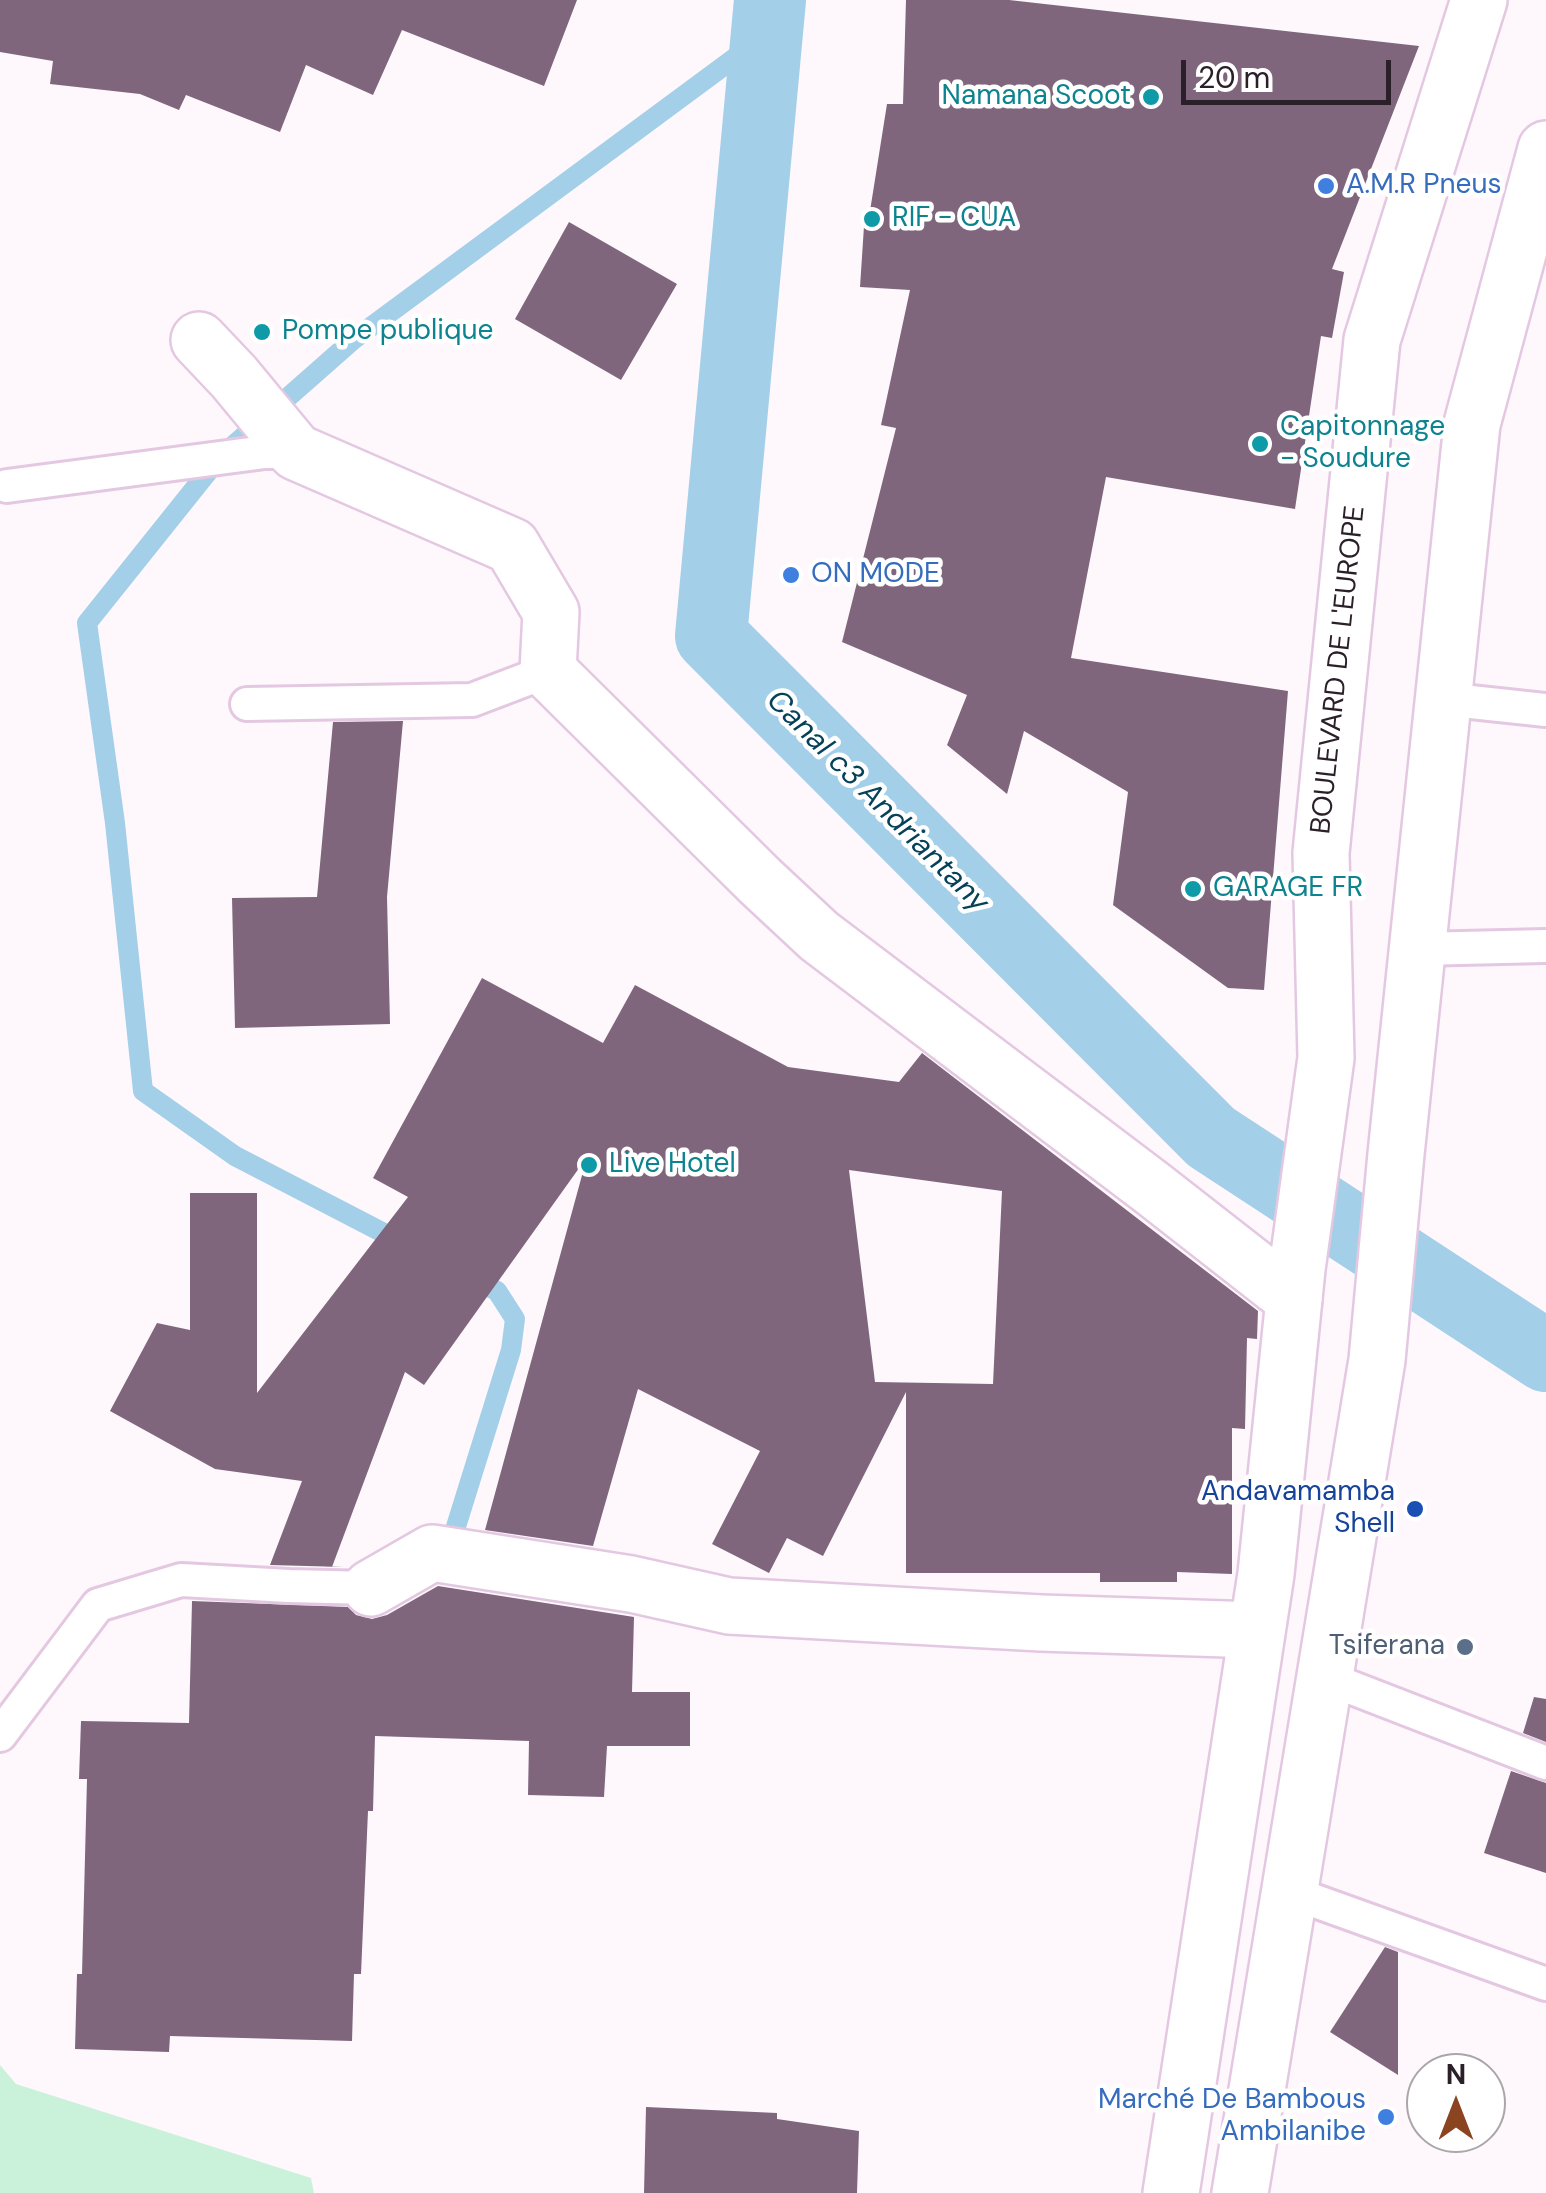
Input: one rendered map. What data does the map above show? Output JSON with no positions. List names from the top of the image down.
{
  "streets": {
    "street": ["BOULEVARD DE L'EUROPE"]
  },
  "water": ["Canal c3 Andriantany"],
  "places": [
    "Namana Scoot",
    "A.M.R Pneus",
    "RIF - CUA",
    "Pompe publique",
    "Capitonnage - Soudure",
    "ON MODE",
    "GARAGE FR",
    "Live Hotel",
    "Andavamamba Shell",
    "Tsiferana",
    "Marché De Bambous Ambilanibe"
  ],
  "scale_bar": "20 m",
  "north": "top"
}
